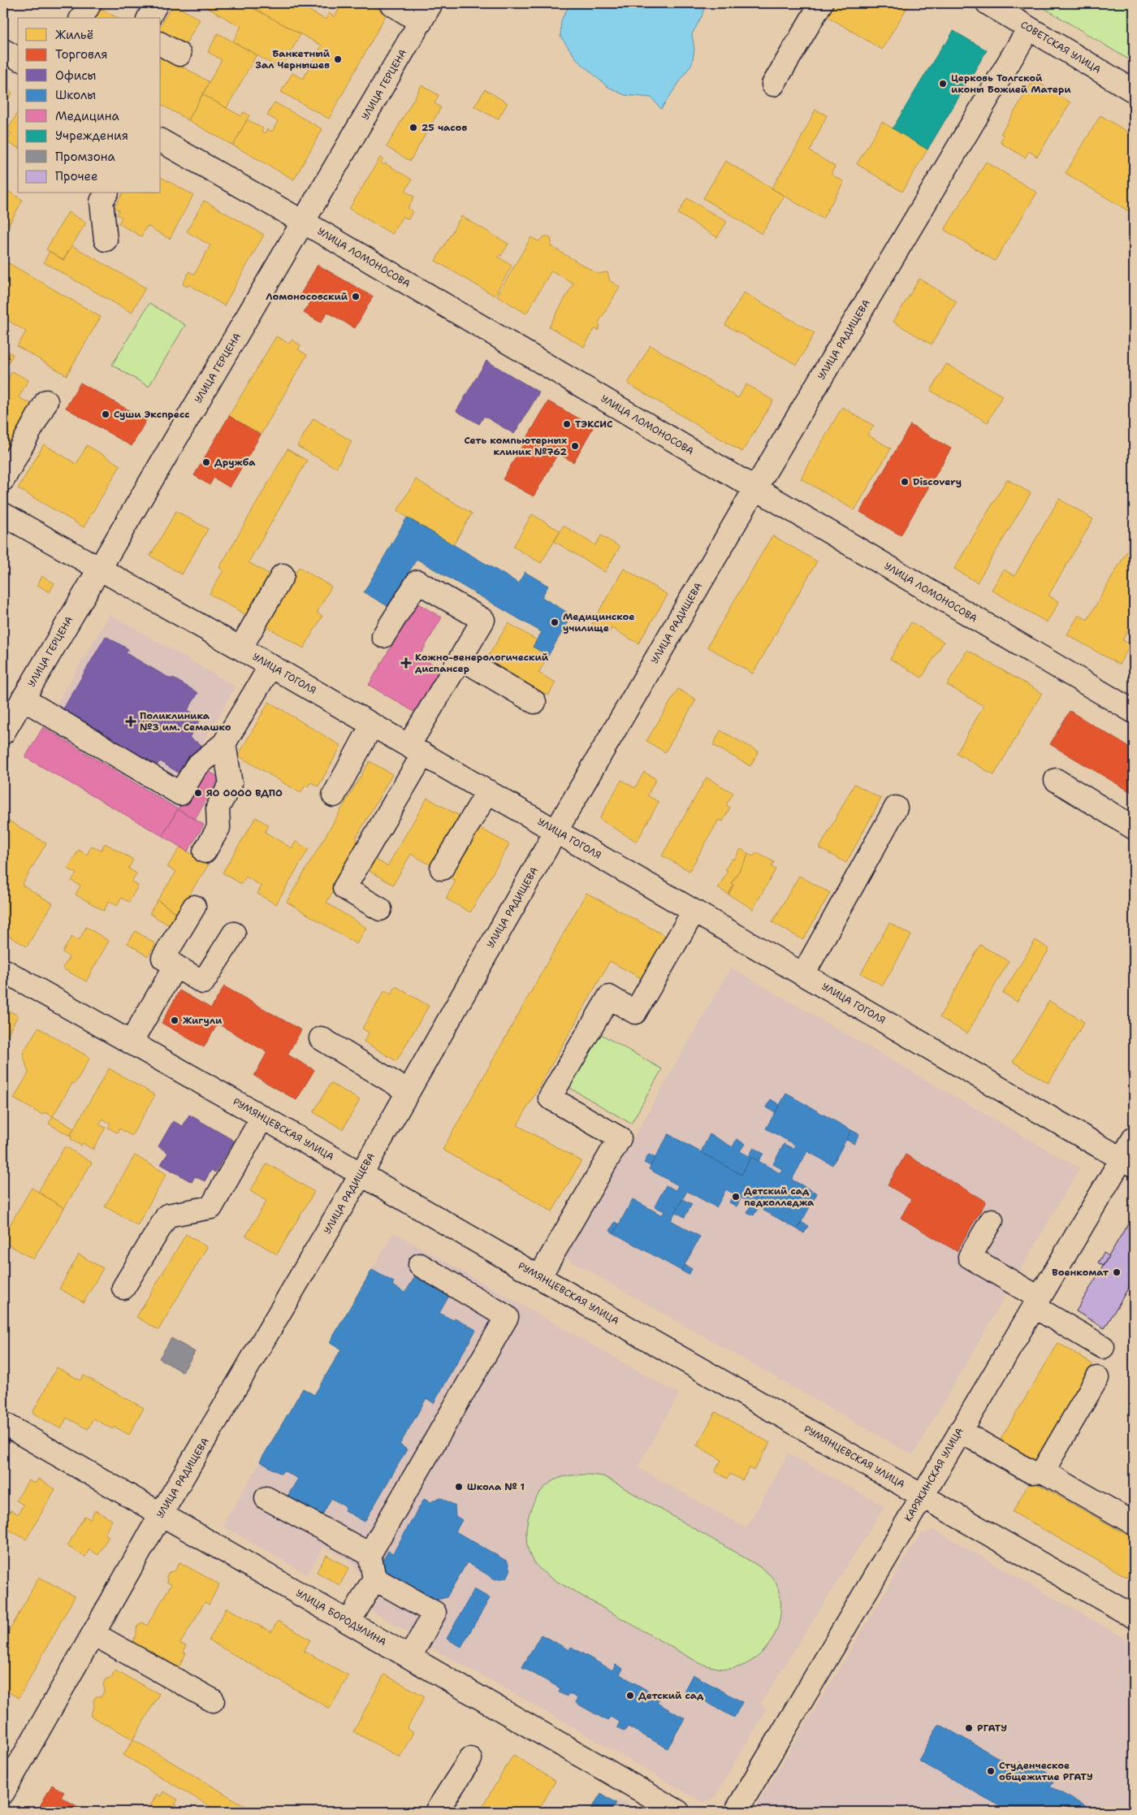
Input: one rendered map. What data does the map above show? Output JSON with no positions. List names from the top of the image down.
{
  "streets": {
    "street": [
      "СОВЕТСКАЯ УЛИЦА",
      "УЛИЦА ГЕРЦЕНА",
      "УЛИЦА ЛОМОНОСОВА",
      "УЛИЦА РАДИЩЕВА",
      "УЛИЦА ГОГОЛЯ",
      "РУМЯНЦЕВСКАЯ УЛИЦА",
      "КАРЯКИНСКАЯ УЛИЦА",
      "УЛИЦА БОРОДУЛИНА"
    ]
  },
  "crossings": [
    ["СОВЕТСКАЯ УЛИЦА", "УЛИЦА РАДИЩЕВА"],
    ["УЛИЦА ГЕРЦЕНА", "УЛИЦА ЛОМОНОСОВА"],
    ["УЛИЦА ГЕРЦЕНА", "УЛИЦА ГОГОЛЯ"],
    ["УЛИЦА ЛОМОНОСОВА", "УЛИЦА РАДИЩЕВА"],
    ["УЛИЦА РАДИЩЕВА", "УЛИЦА ГОГОЛЯ"],
    ["УЛИЦА РАДИЩЕВА", "РУМЯНЦЕВСКАЯ УЛИЦА"],
    ["УЛИЦА РАДИЩЕВА", "УЛИЦА БОРОДУЛИНА"],
    ["УЛИЦА ГОГОЛЯ", "КАРЯКИНСКАЯ УЛИЦА"],
    ["РУМЯНЦЕВСКАЯ УЛИЦА", "КАРЯКИНСКАЯ УЛИЦА"]
  ],
  "places": {
    "other": [
      "Банкетный Зал Чернышев",
      "Церковь Толгской иконы Божией Матери",
      "25 часов",
      "Ломоносовский",
      "Суши Экспресс",
      "ТЭКСИС",
      "Сеть компьютерных клиник №762",
      "Дружба",
      "Discovery",
      "Медицинское училище",
      "ЯО ОООО ВДПО",
      "Жигули",
      "Детский сад педколледжа",
      "Военкомат",
      "Школа № 1",
      "Детский сад",
      "РГАТУ",
      "Студенческое общежитие РГАТУ"
    ],
    "health": ["Кожно-венерологический диспансер", "Поликлиника №3 им. Семашко"]
  },
  "legend": [
    "Жильё",
    "Торговля",
    "Офисы",
    "Школы",
    "Медицина",
    "Учреждения",
    "Промзона",
    "Прочее"
  ]
}
